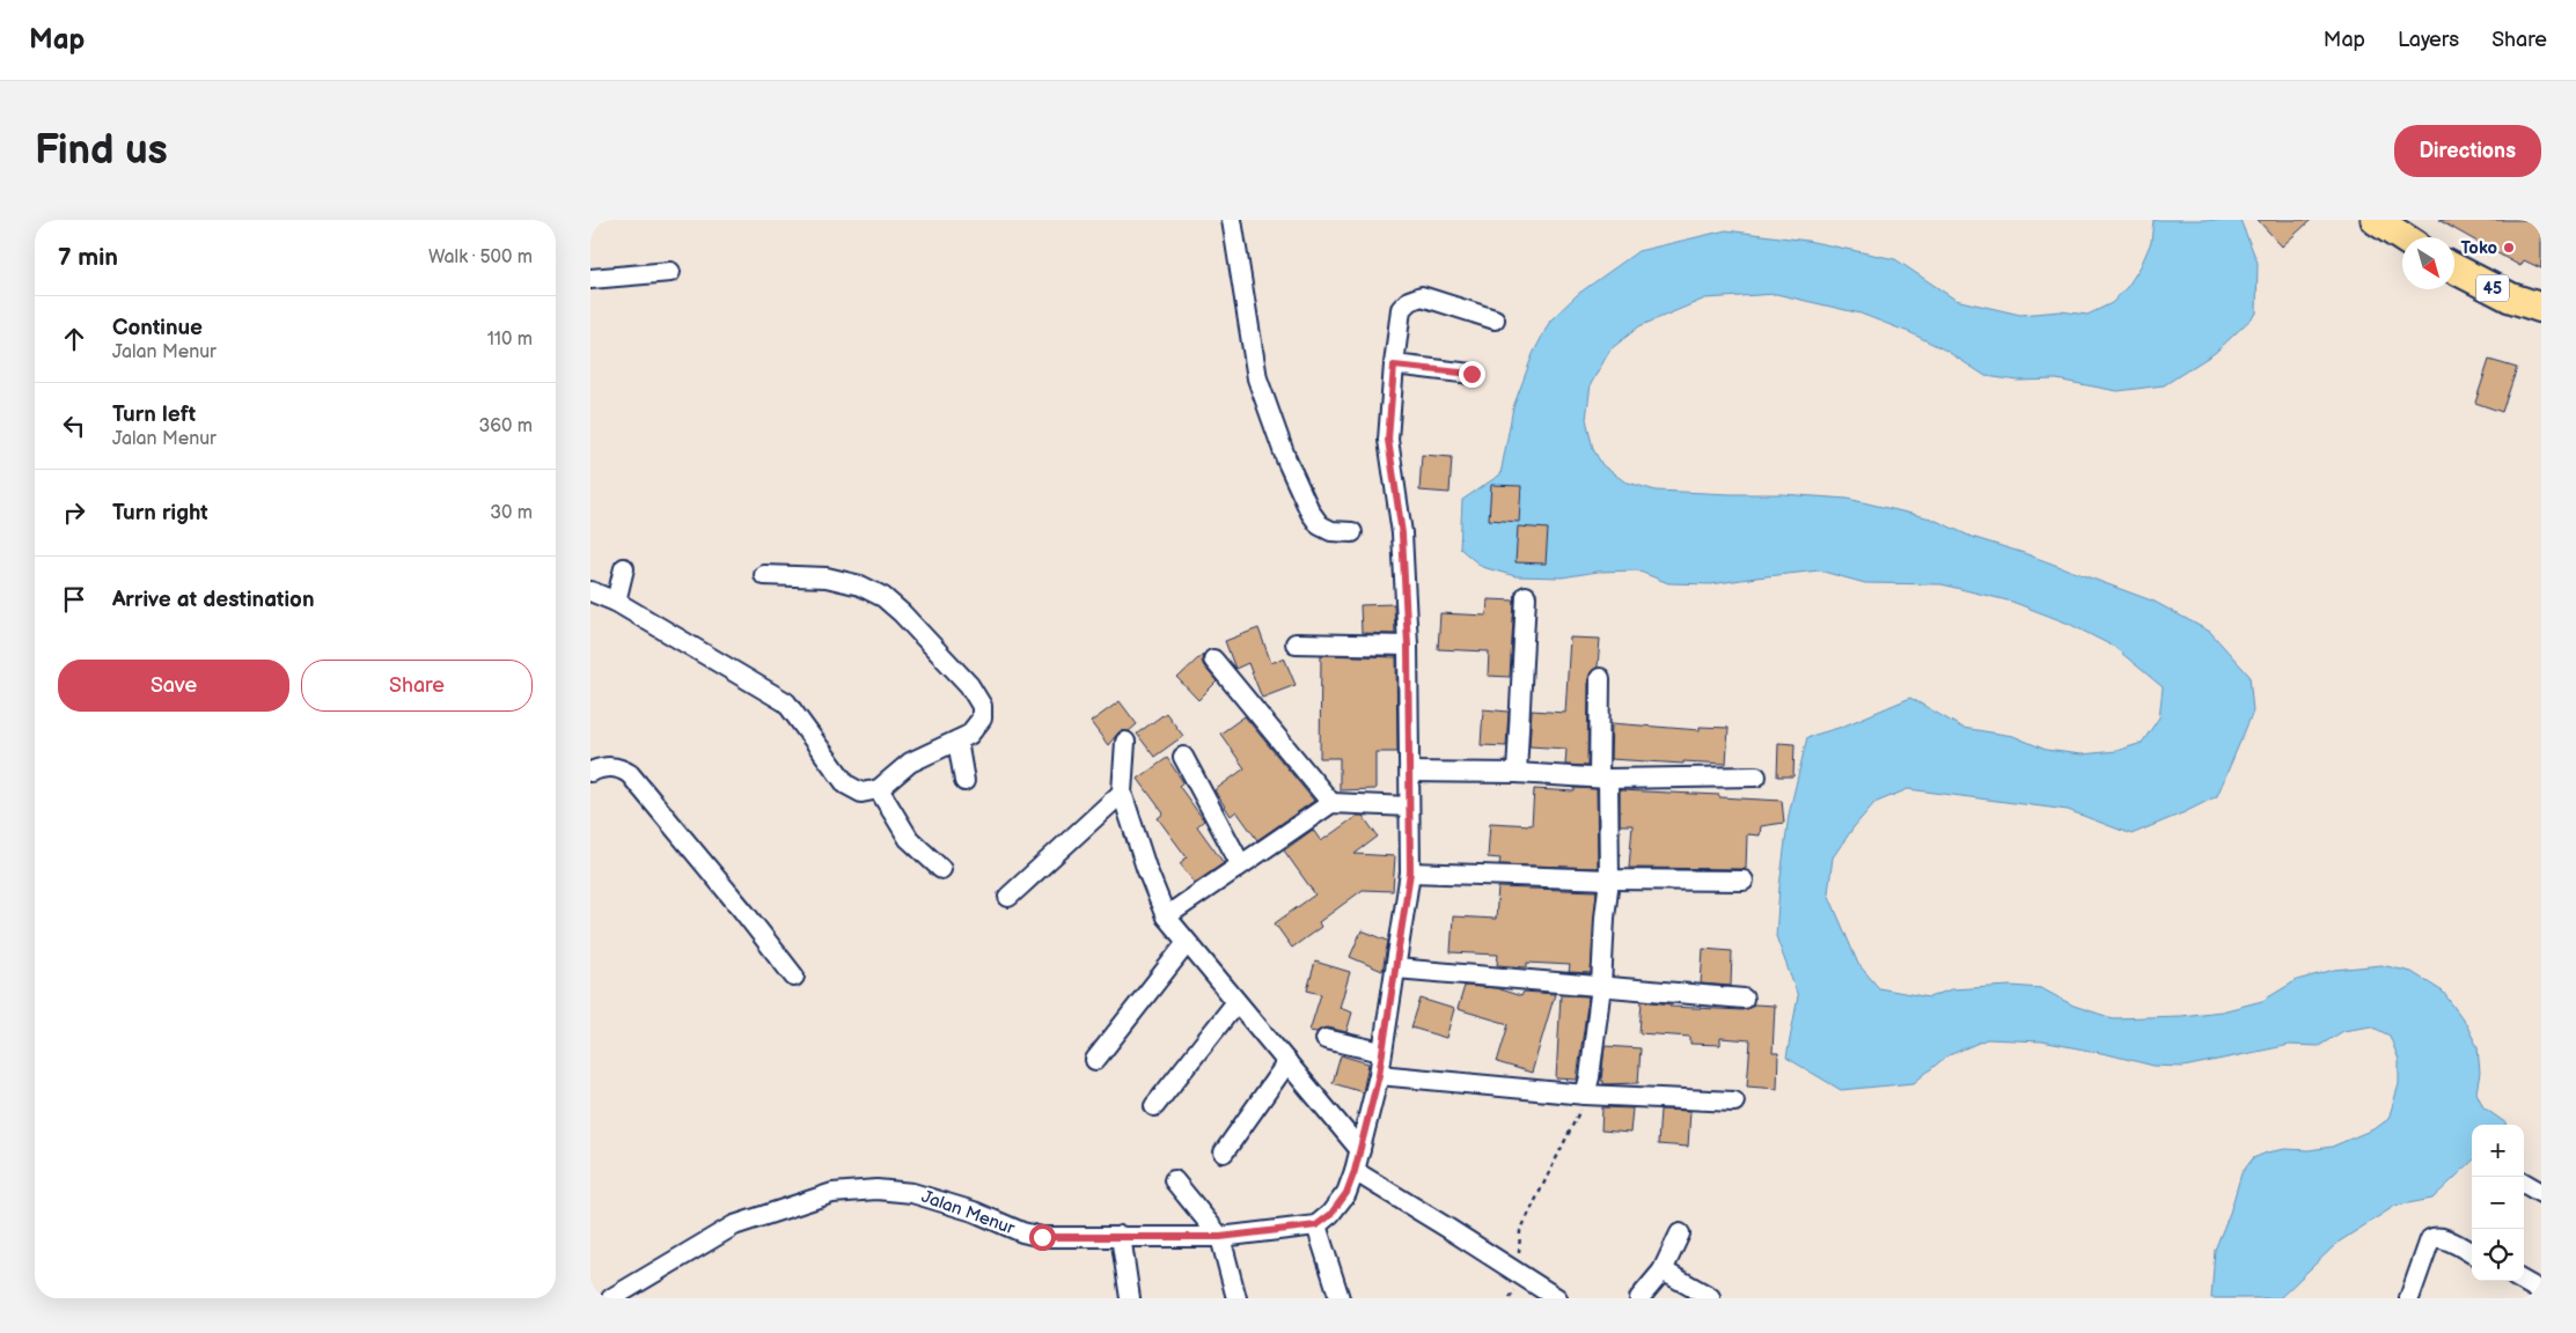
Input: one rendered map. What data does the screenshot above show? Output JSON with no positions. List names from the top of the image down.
{
  "streets": {
    "highway": ["45"],
    "street": ["Jalan Menur"]
  },
  "places": ["Toko"],
  "north": "bottom right",
  "page": {
    "header": "Map",
    "nav": ["Map", "Layers", "Share"],
    "buttons": [
      "Directions",
      ["Save", "Share"]
    ],
    "title": "Find us",
    "heading": ["7 min", "Walk · 500 m"],
    "list": [
      ["Continue", "Jalan Menur", "110 m"],
      ["Turn left", "Jalan Menur", "360 m"],
      ["Turn right", "30 m"],
      "Arrive at destination"
    ],
    "map_buttons": ["+", "−"]
  }
}
